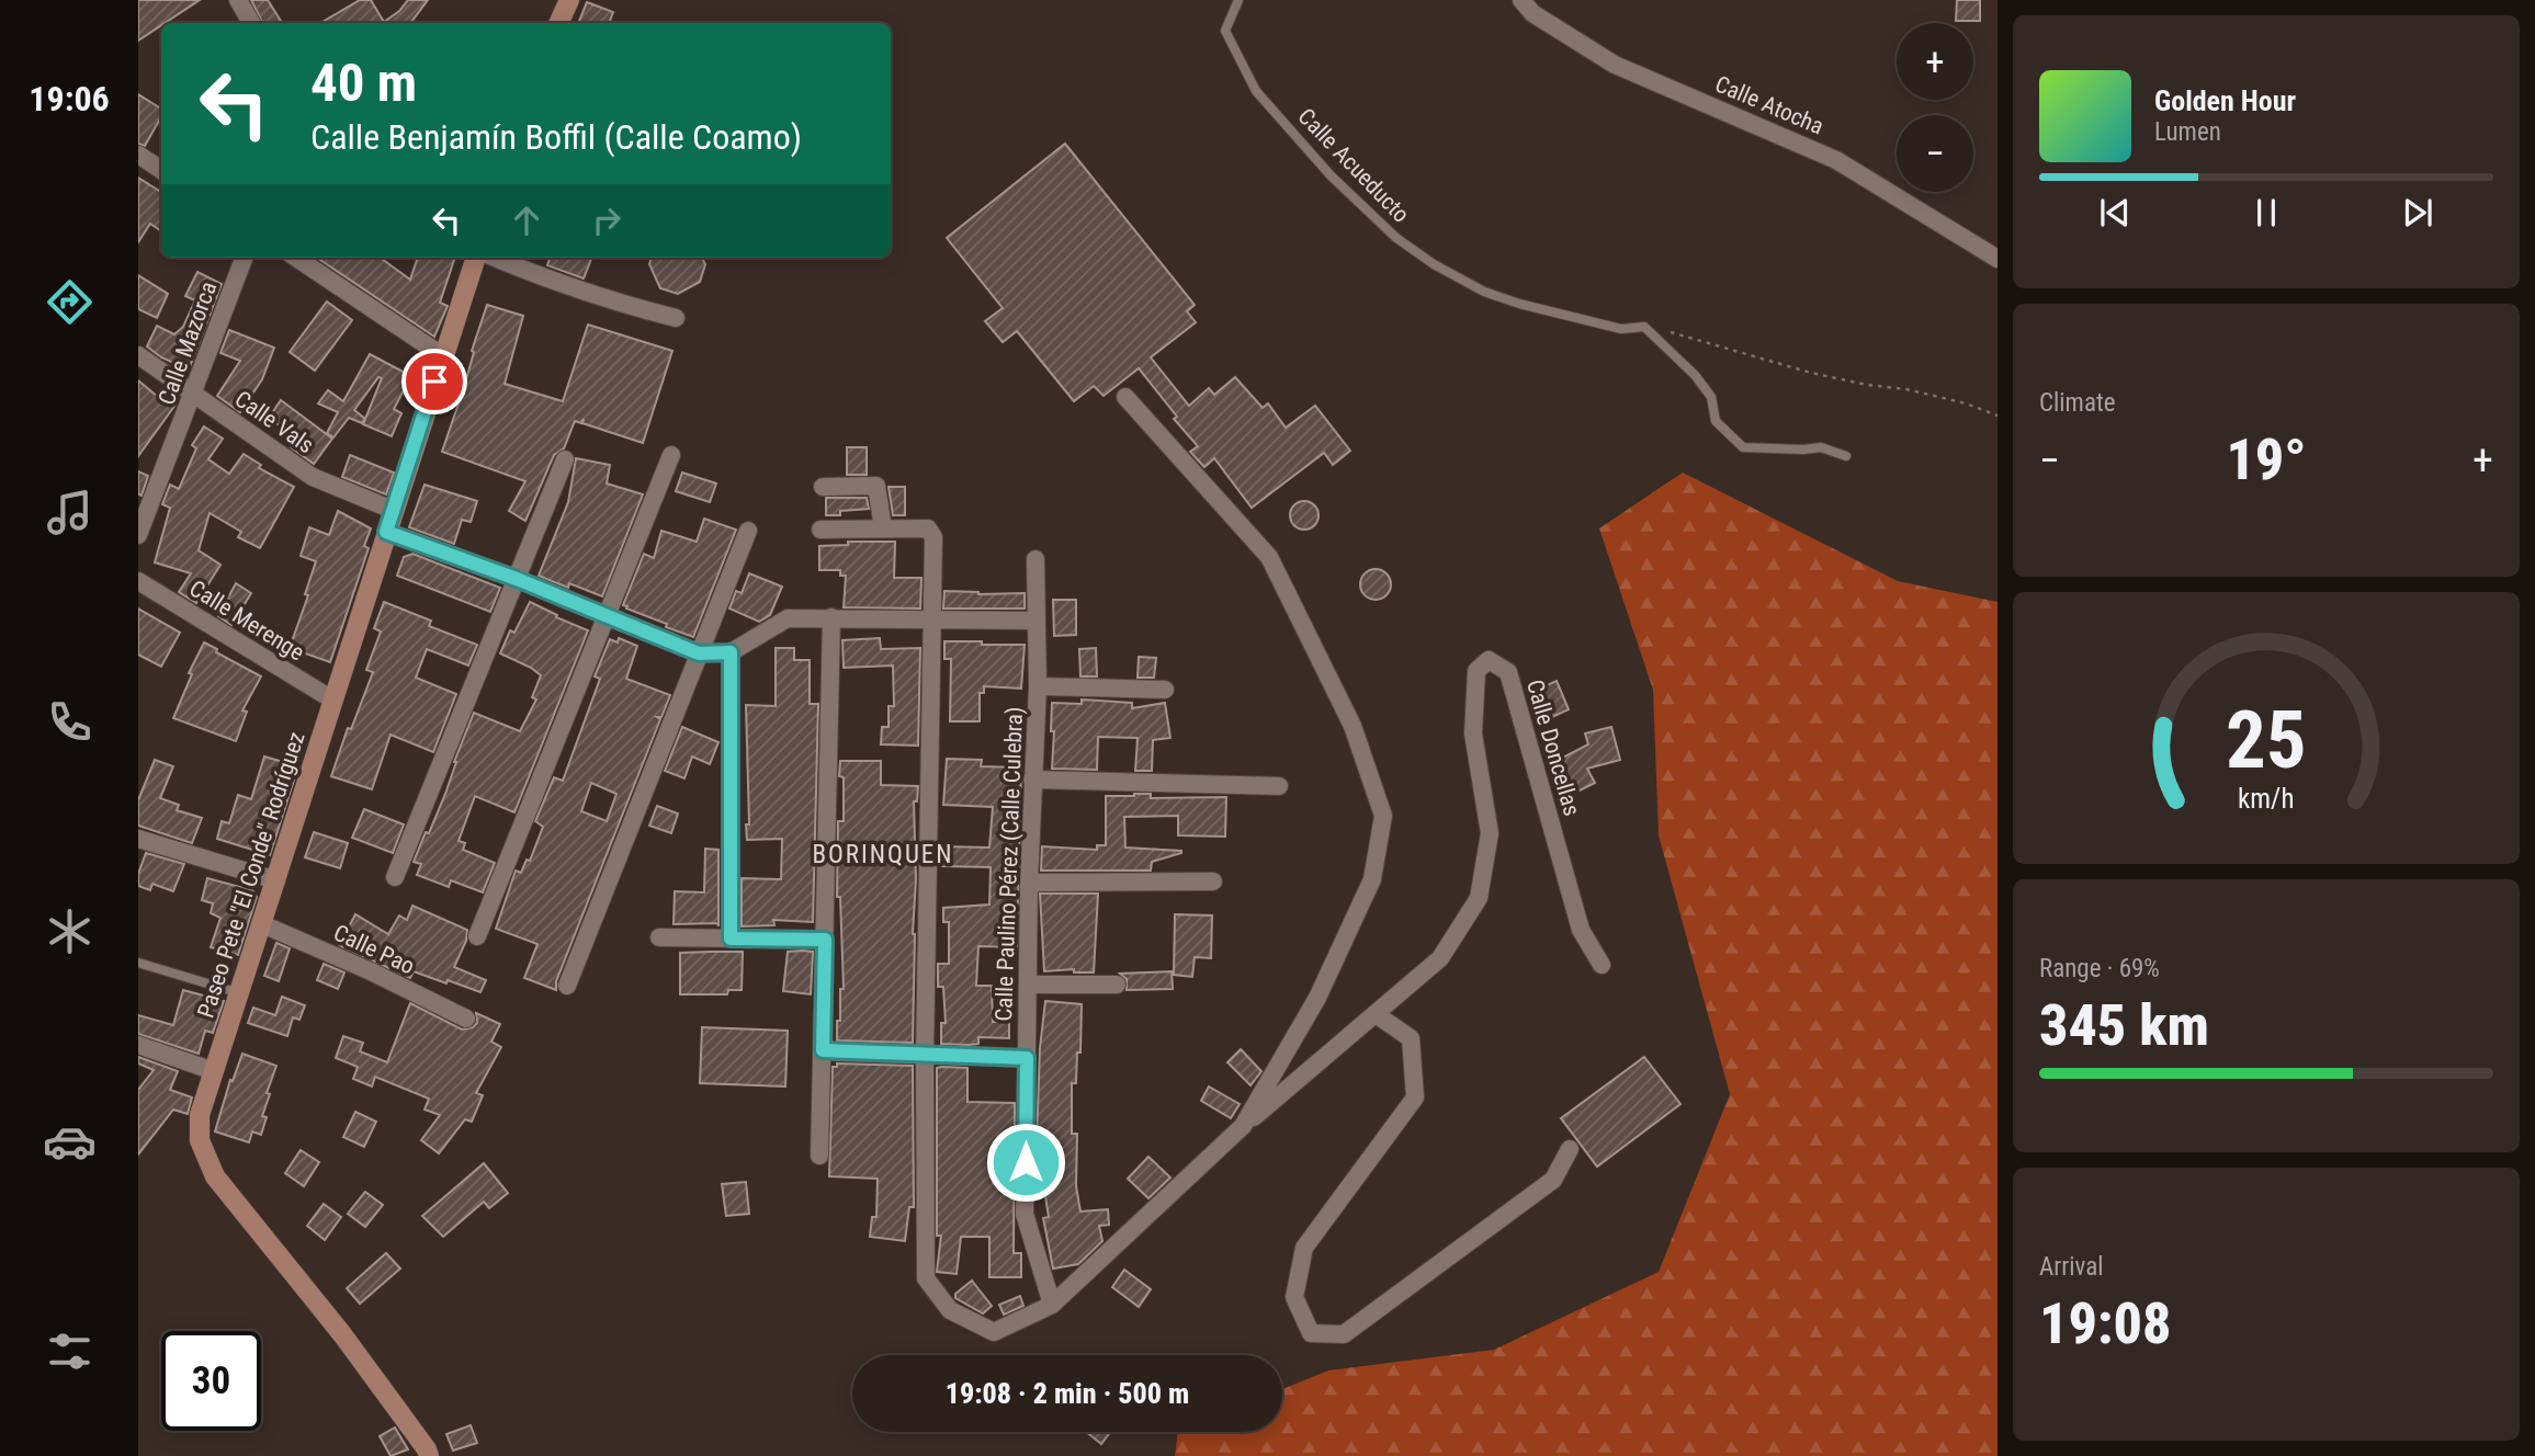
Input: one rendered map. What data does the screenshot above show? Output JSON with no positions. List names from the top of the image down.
{
  "streets": {
    "street": [
      "Calle Atocha",
      "Calle Mazorca",
      "Calle Vals",
      "Calle Merenge",
      "Calle Doncellas",
      "Calle Paulino Pérez (Calle Culebra)",
      "Paseo Pete \"El Conde\" Rodríguez",
      "Calle Pao"
    ],
    "lane": ["Calle Acueducto"]
  },
  "crossings": [
    ["Calle Mazorca", "Calle Vals"],
    ["Calle Vals", "Paseo Pete \"El Conde\" Rodríguez"],
    ["Calle Merenge", "Paseo Pete \"El Conde\" Rodríguez"],
    ["Paseo Pete \"El Conde\" Rodríguez", "Calle Pao"]
  ],
  "districts": ["BORINQUEN"],
  "page": {
    "tabs": "19:06",
    "map_buttons": ["+", "−"],
    "turn": ["40 m", "Calle Benjamín Boffil (Calle Coamo)"],
    "song": ["Golden Hour", "Lumen"],
    "tile": [
      "Climate",
      ["Range · 69%", "345 km"],
      ["Arrival", "19:08"]
    ],
    "heat": ["−", "19°", "+"],
    "limit": "30",
    "trip": "19:08 · 2 min · 500 m",
    "gauge": ["25", "km/h"]
  }
}
